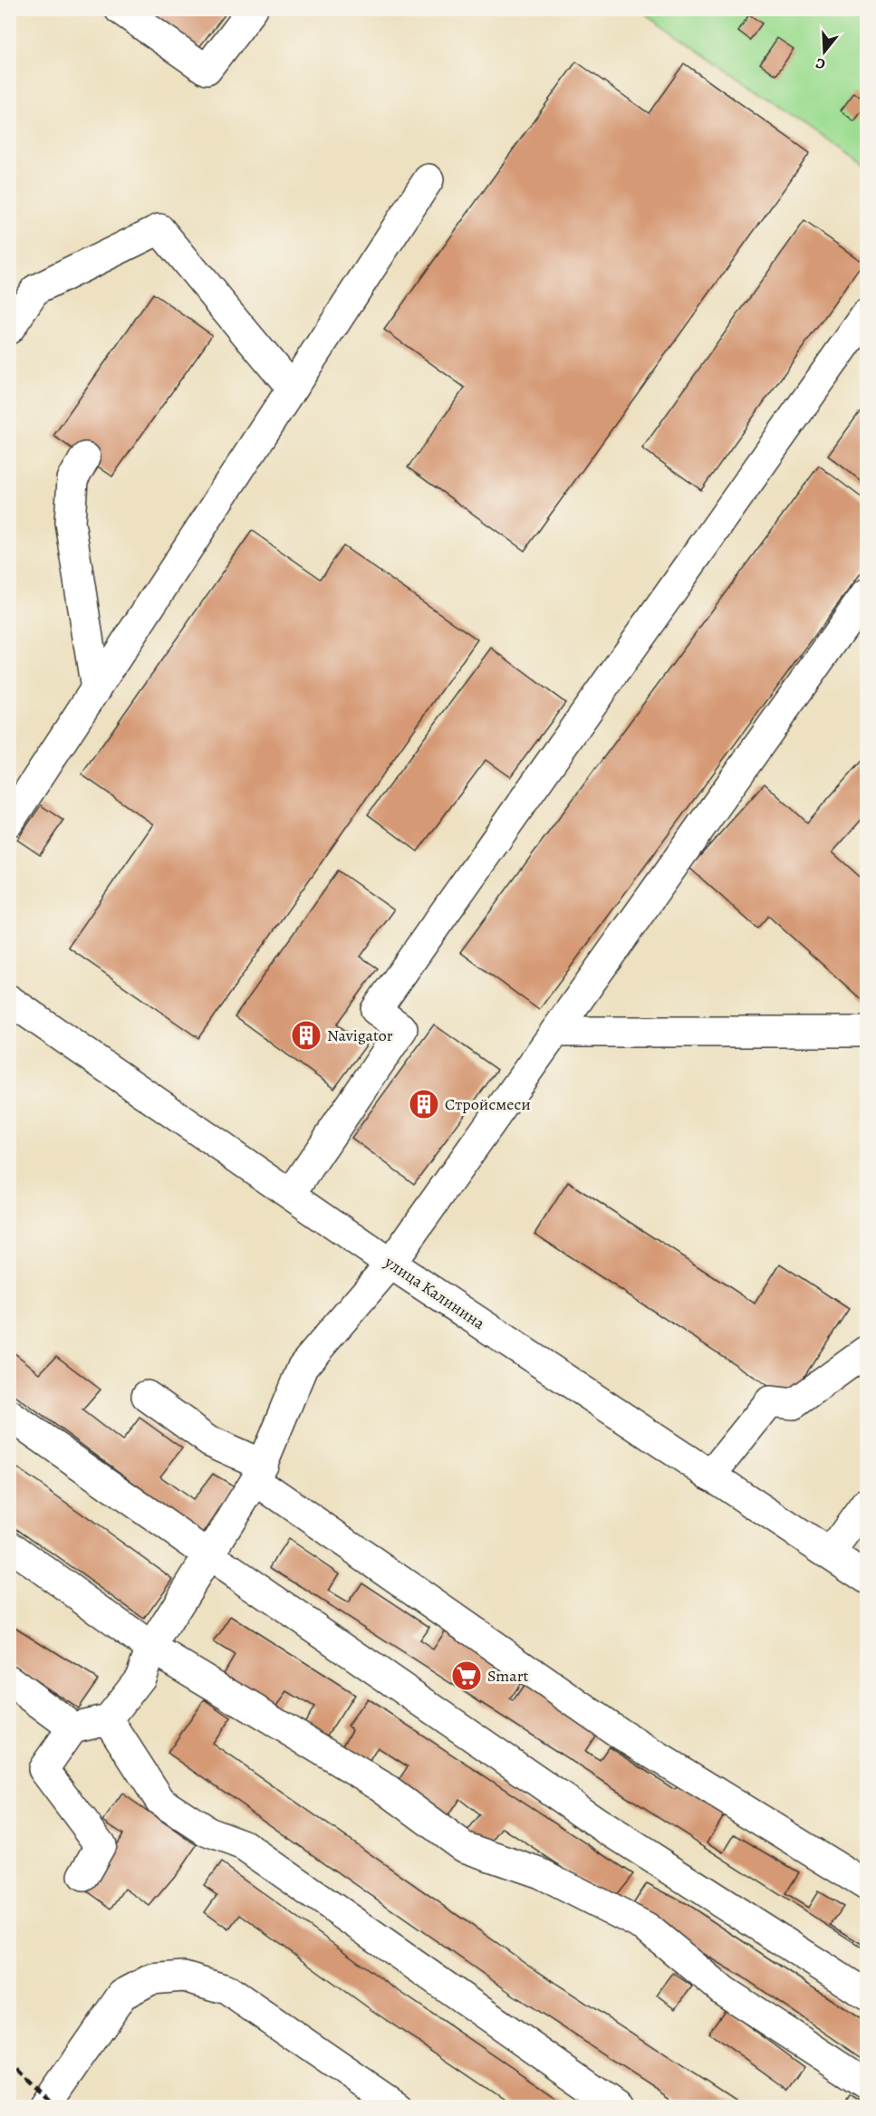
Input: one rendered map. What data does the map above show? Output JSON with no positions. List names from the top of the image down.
{
  "streets": {
    "street": ["улица Калинина"]
  },
  "places": {
    "building": ["Navigator", "Стройсмеси"],
    "supermarket": ["Smart"]
  },
  "north": "bottom"
}
